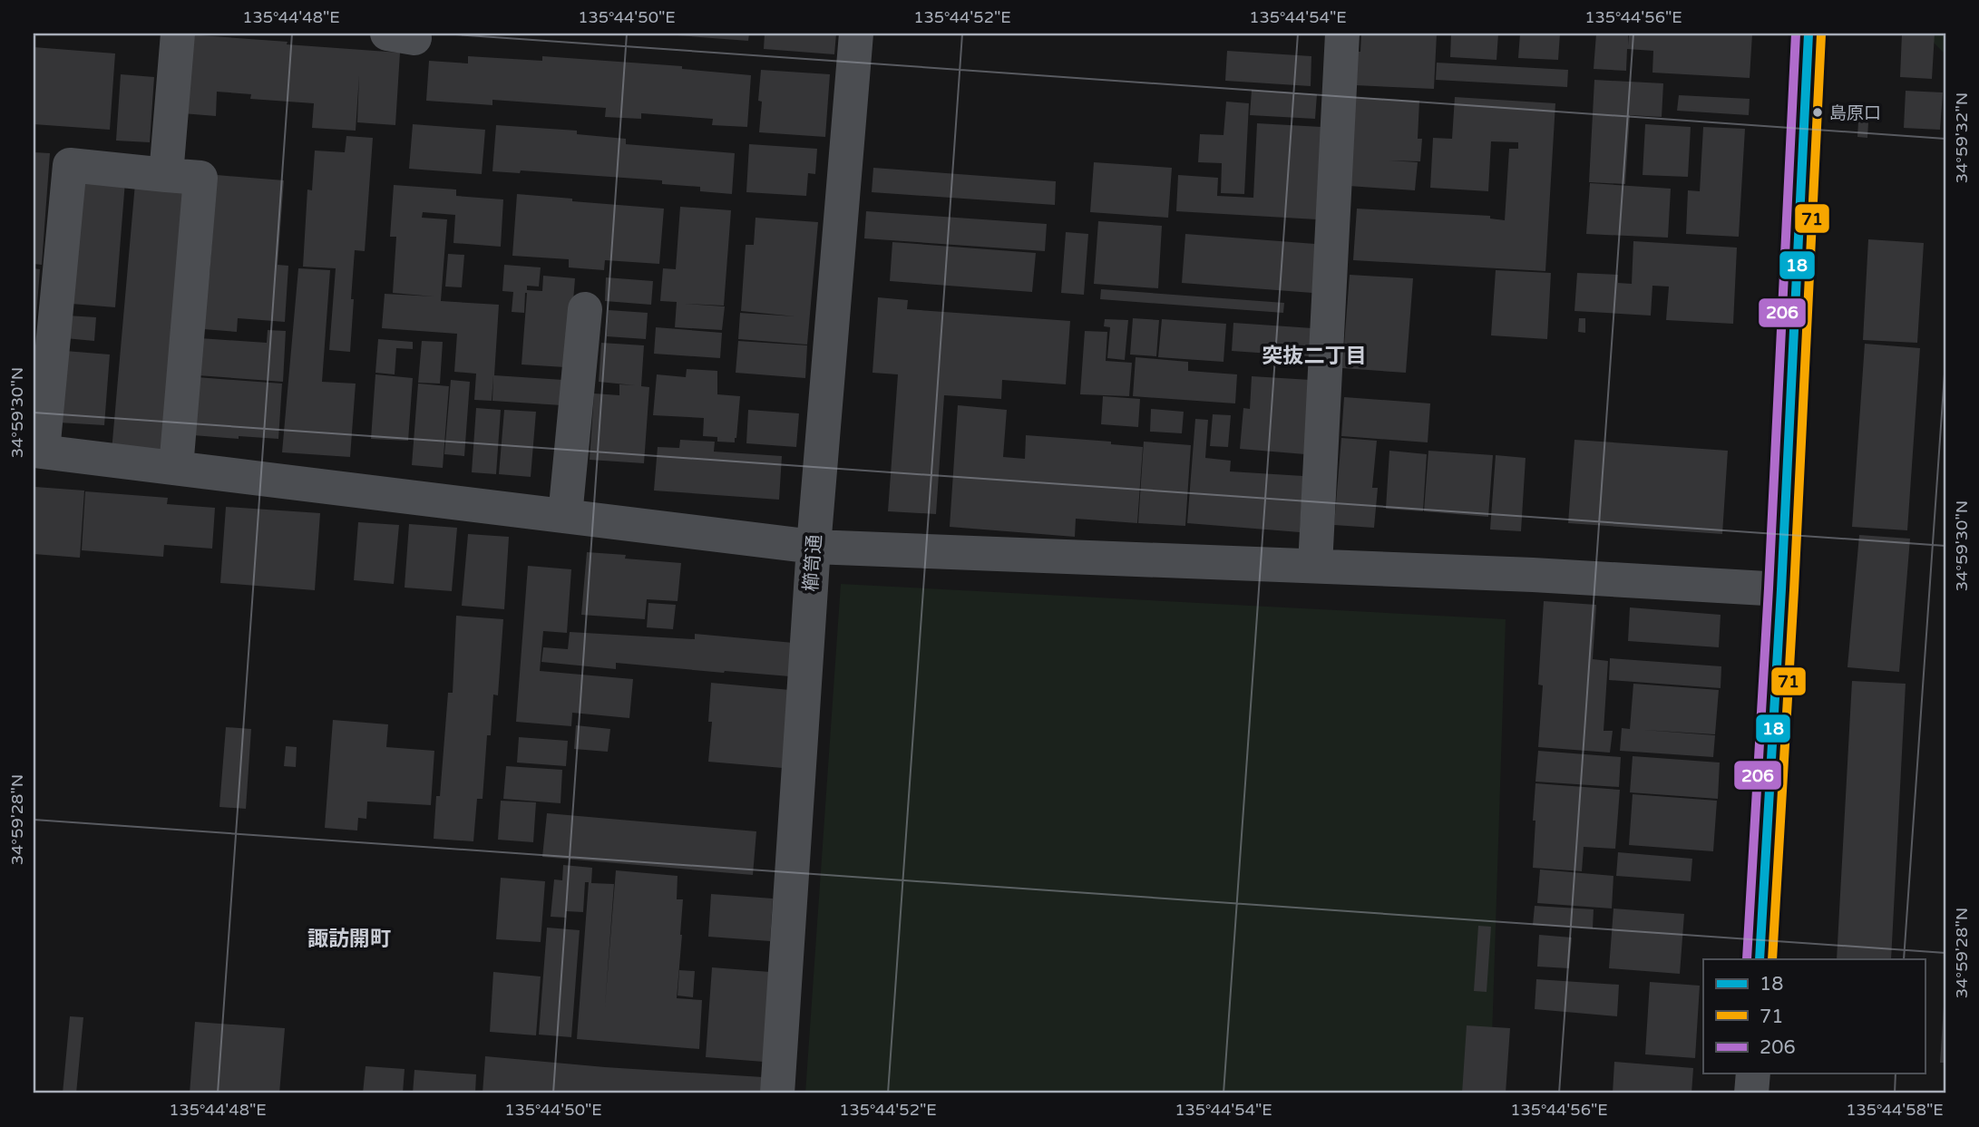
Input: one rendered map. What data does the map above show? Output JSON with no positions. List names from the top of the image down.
{
  "streets": {
    "street": ["櫛笥通"]
  },
  "districts": ["突抜二丁目", "諏訪開町"],
  "places": ["島原口"],
  "lines": ["transit line 18", "transit line 206", "transit line 71"],
  "legend": ["18", "71", "206"],
  "coordinates": [
    "135°44'48\"E",
    "135°44'50\"E",
    "135°44'52\"E",
    "135°44'54\"E",
    "135°44'56\"E",
    "34°59'32\"N",
    "34°59'30\"N",
    "34°59'28\"N",
    "135°44'58\"E"
  ]
}
